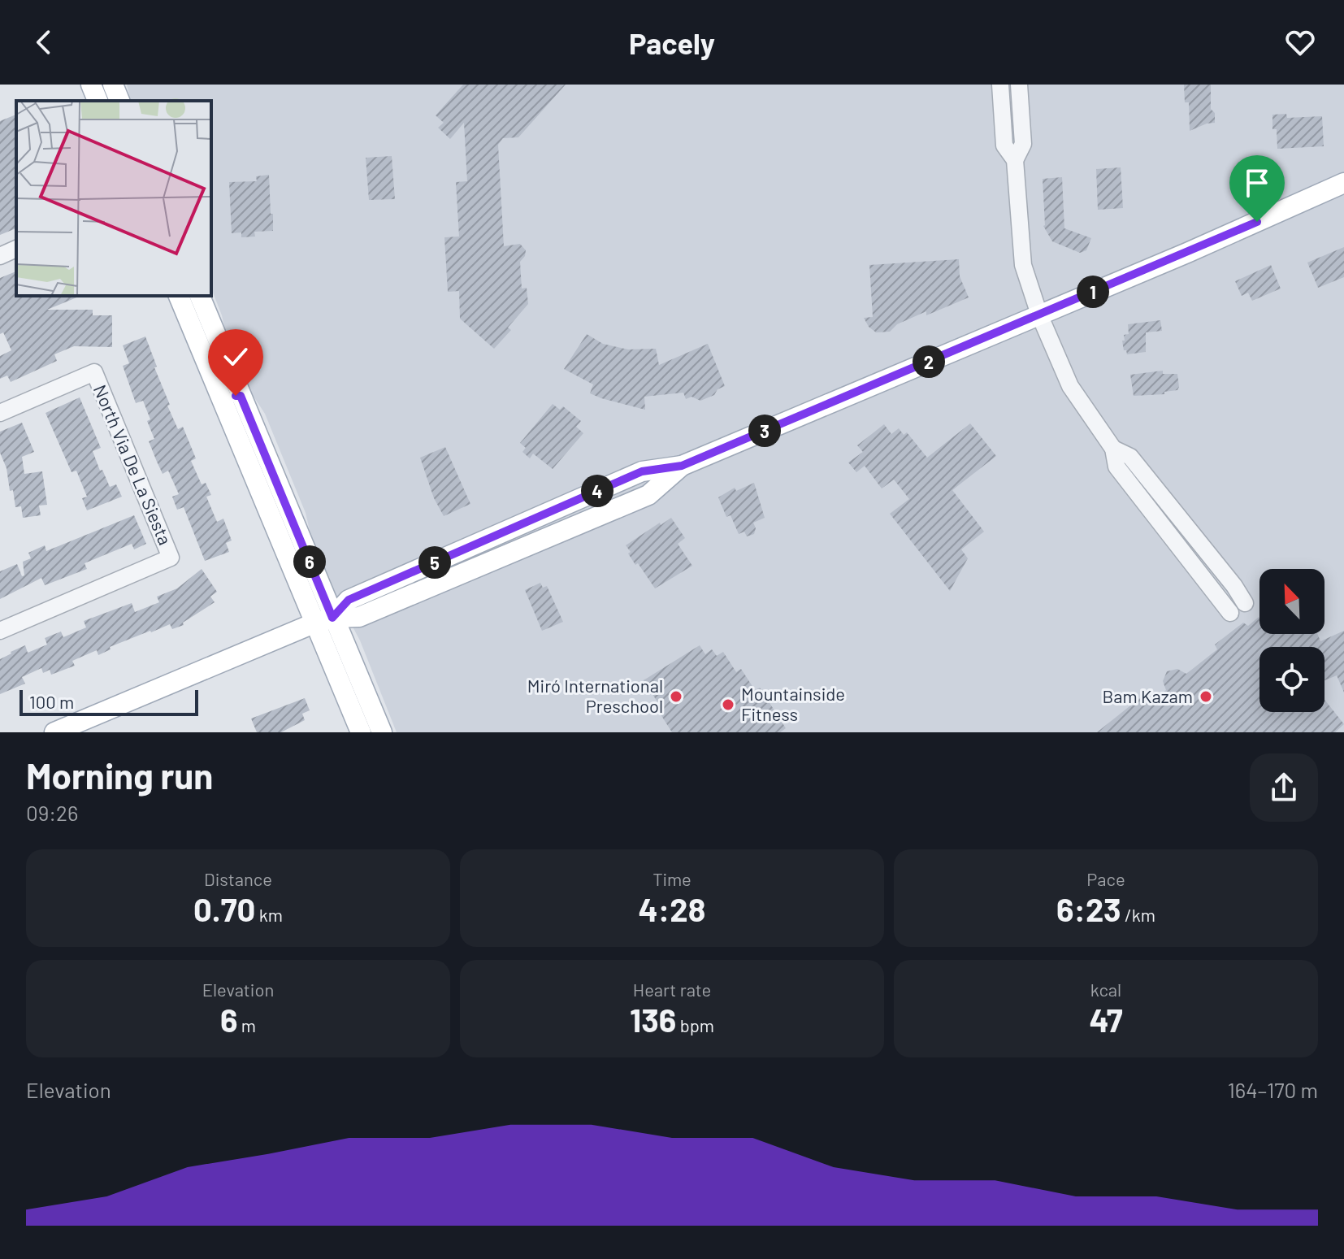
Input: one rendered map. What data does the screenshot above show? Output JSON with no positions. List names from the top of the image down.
{
  "streets": {
    "street": ["North Via De La Siesta"]
  },
  "places": ["Miró International Preschool", "Bam Kazam", "Mountainside Fitness"],
  "scale_bar": "100 m",
  "north": "top left",
  "page": {
    "header": "Pacely",
    "pins": [
      "1",
      "2",
      "3",
      "4",
      "6",
      "5"
    ],
    "scale": "100 m",
    "heading": ["Morning run", "09:26"],
    "stats": [
      ["Distance", "0.70 km"],
      ["Time", "4:28"],
      ["Pace", "6:23 /km"],
      ["Elevation", "6 m"],
      ["Heart rate", "136 bpm"],
      ["kcal", "47"]
    ],
    "chart": ["Elevation", "164–170 m"]
  }
}
